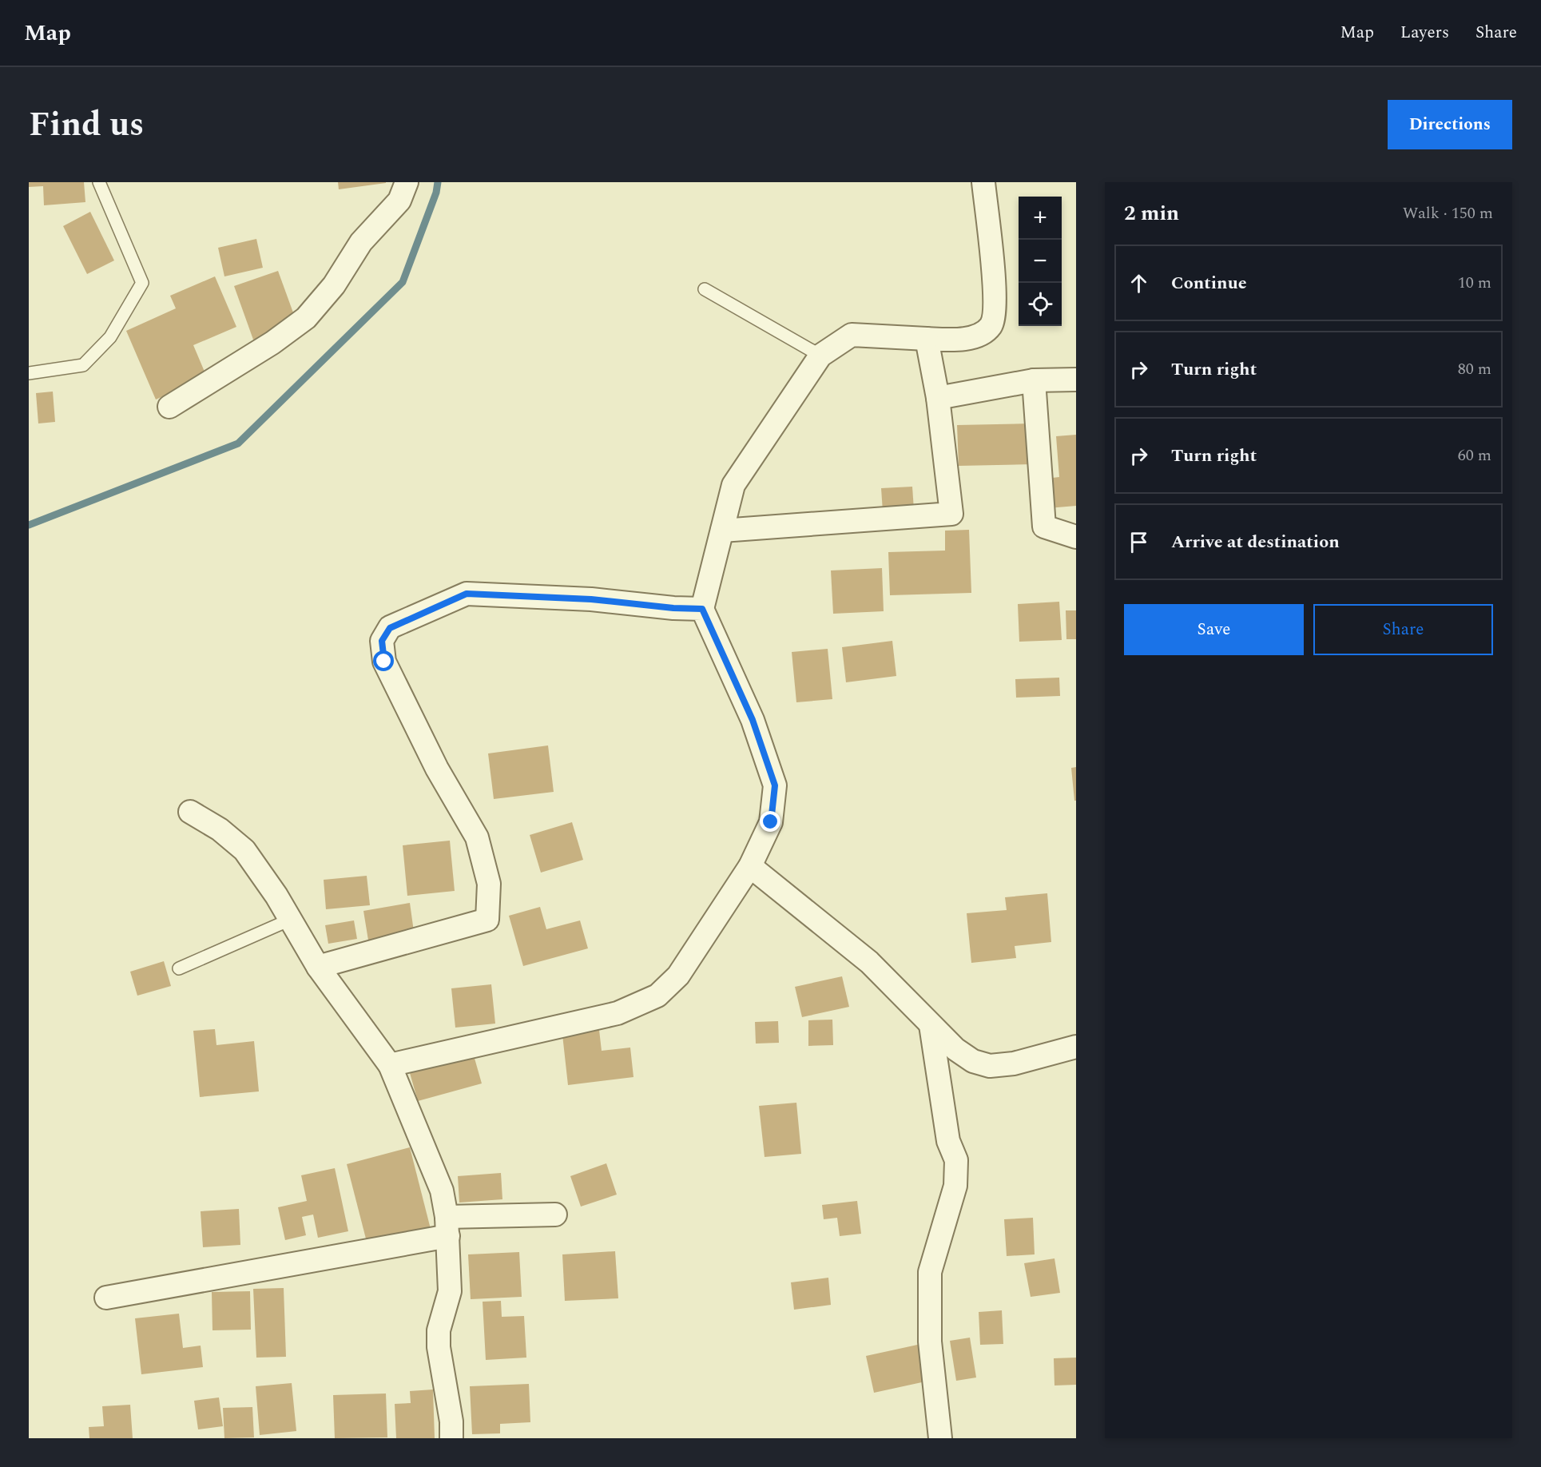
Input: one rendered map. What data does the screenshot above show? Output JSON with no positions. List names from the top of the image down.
{
  "page": {
    "header": "Map",
    "nav": ["Map", "Layers", "Share"],
    "title": "Find us",
    "buttons": [
      "Directions",
      ["Save", "Share"]
    ],
    "heading": ["2 min", "Walk · 150 m"],
    "map_buttons": ["+", "−"],
    "list": [
      ["Continue", "10 m"],
      ["Turn right", "80 m"],
      ["Turn right", "60 m"],
      "Arrive at destination"
    ]
  }
}
